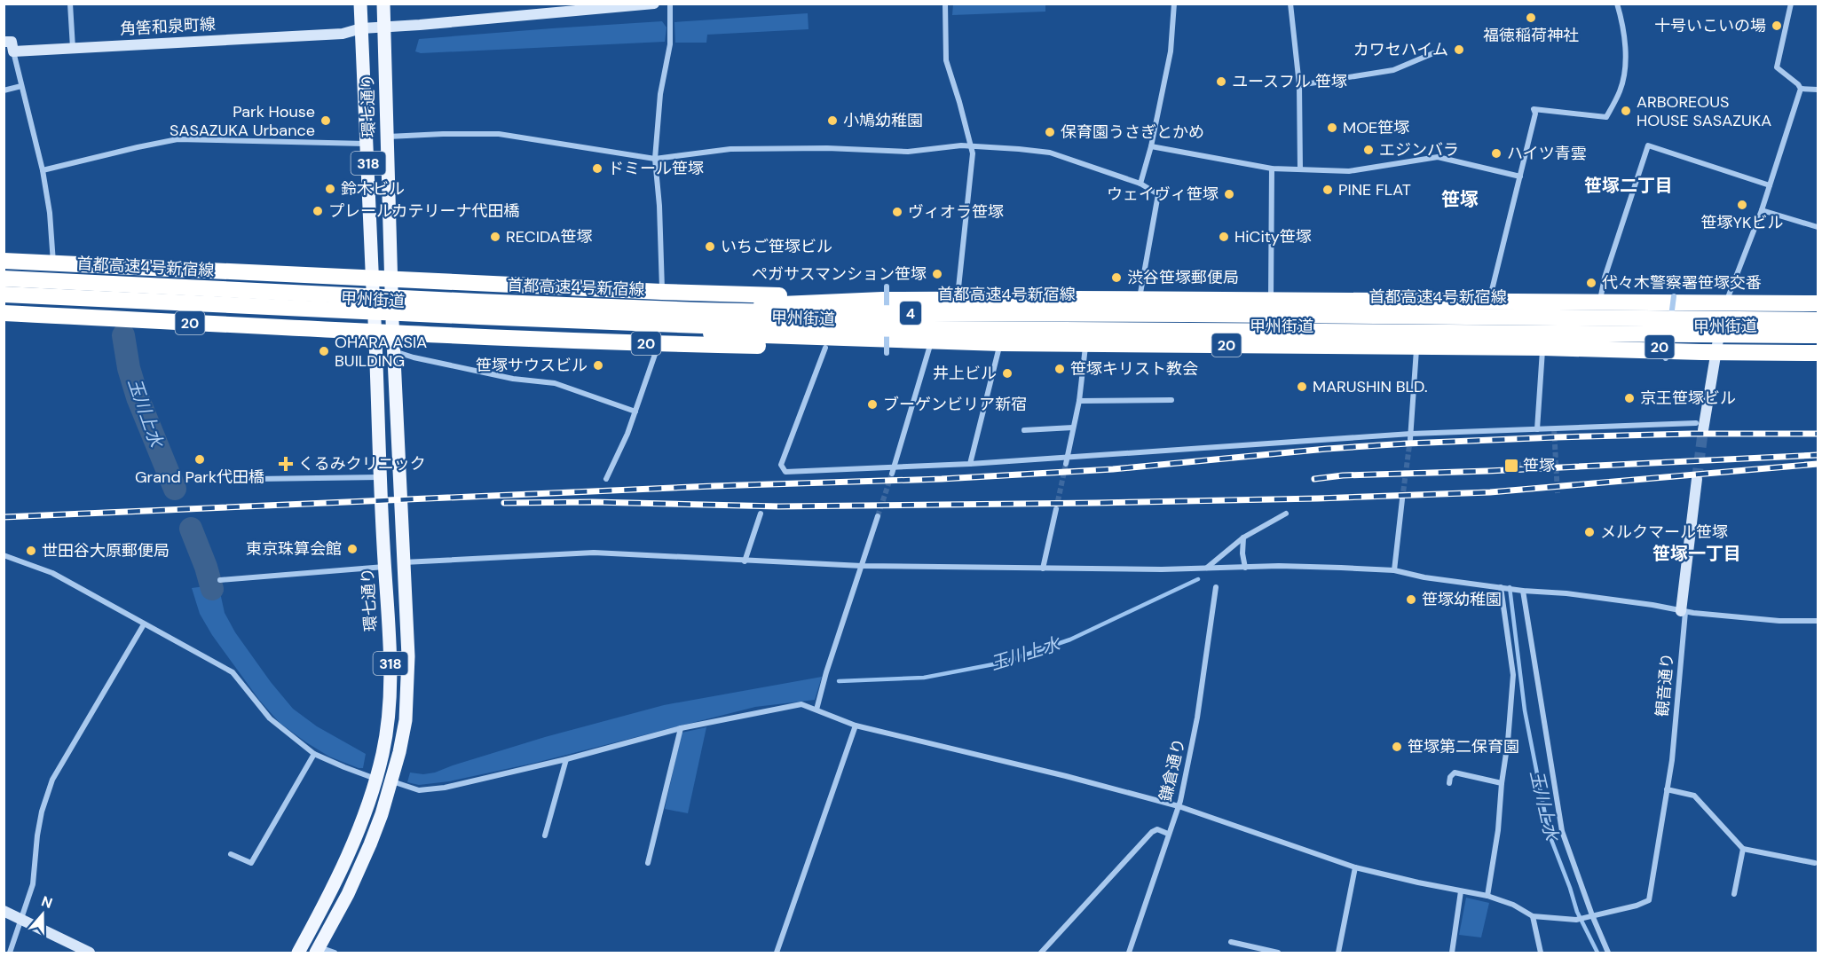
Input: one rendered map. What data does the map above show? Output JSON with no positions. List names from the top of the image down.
{
  "streets": {
    "highway": [
      "首都高速4号新宿線",
      "甲州街道",
      "4",
      "20"
    ],
    "main road": ["角筈和泉町線", "環七通り", "318"],
    "street": ["観音通り", "鎌倉通り"]
  },
  "crossings": [
    ["角筈和泉町線", "環七通り"],
    ["角筈和泉町線", "318"],
    ["環七通り", "318"],
    ["環七通り", "20"],
    ["318", "20"],
    ["甲州街道", "20"]
  ],
  "districts": ["笹塚二丁目", "笹塚", "笹塚一丁目"],
  "water": ["玉川上水"],
  "places": {
    "other": [
      "福徳稲荷神社",
      "十号いこいの場",
      "カワセハイム",
      "ユースフル 笹塚",
      "ARBOREOUS HOUSE SASAZUKA",
      "Park House SASAZUKA Urbance",
      "小鳩幼稚園",
      "MOE笹塚",
      "保育園うさぎとかめ",
      "エジンバラ",
      "ハイツ青雲",
      "ドミール笹塚",
      "鈴木ビル",
      "PINE FLAT",
      "ウェイヴィ笹塚",
      "笹塚YKビル",
      "プレールカテリーナ代田橋",
      "ヴィオラ笹塚",
      "RECIDA笹塚",
      "HiCity笹塚",
      "いちご笹塚ビル",
      "ペガサスマンション笹塚",
      "渋谷笹塚郵便局",
      "代々木警察署笹塚交番",
      "OHARA ASIA BUILDING",
      "笹塚サウスビル",
      "笹塚キリスト教会",
      "井上ビル",
      "MARUSHIN BLD.",
      "京王笹塚ビル",
      "ブーゲンビリア新宿",
      "Grand Park代田橋",
      "メルクマール笹塚",
      "東京珠算会館",
      "世田谷大原郵便局",
      "笹塚幼稚園",
      "笹塚第二保育園"
    ],
    "health": ["くるみクリニック"],
    "transit": ["笹塚"]
  },
  "north": "top"
}
